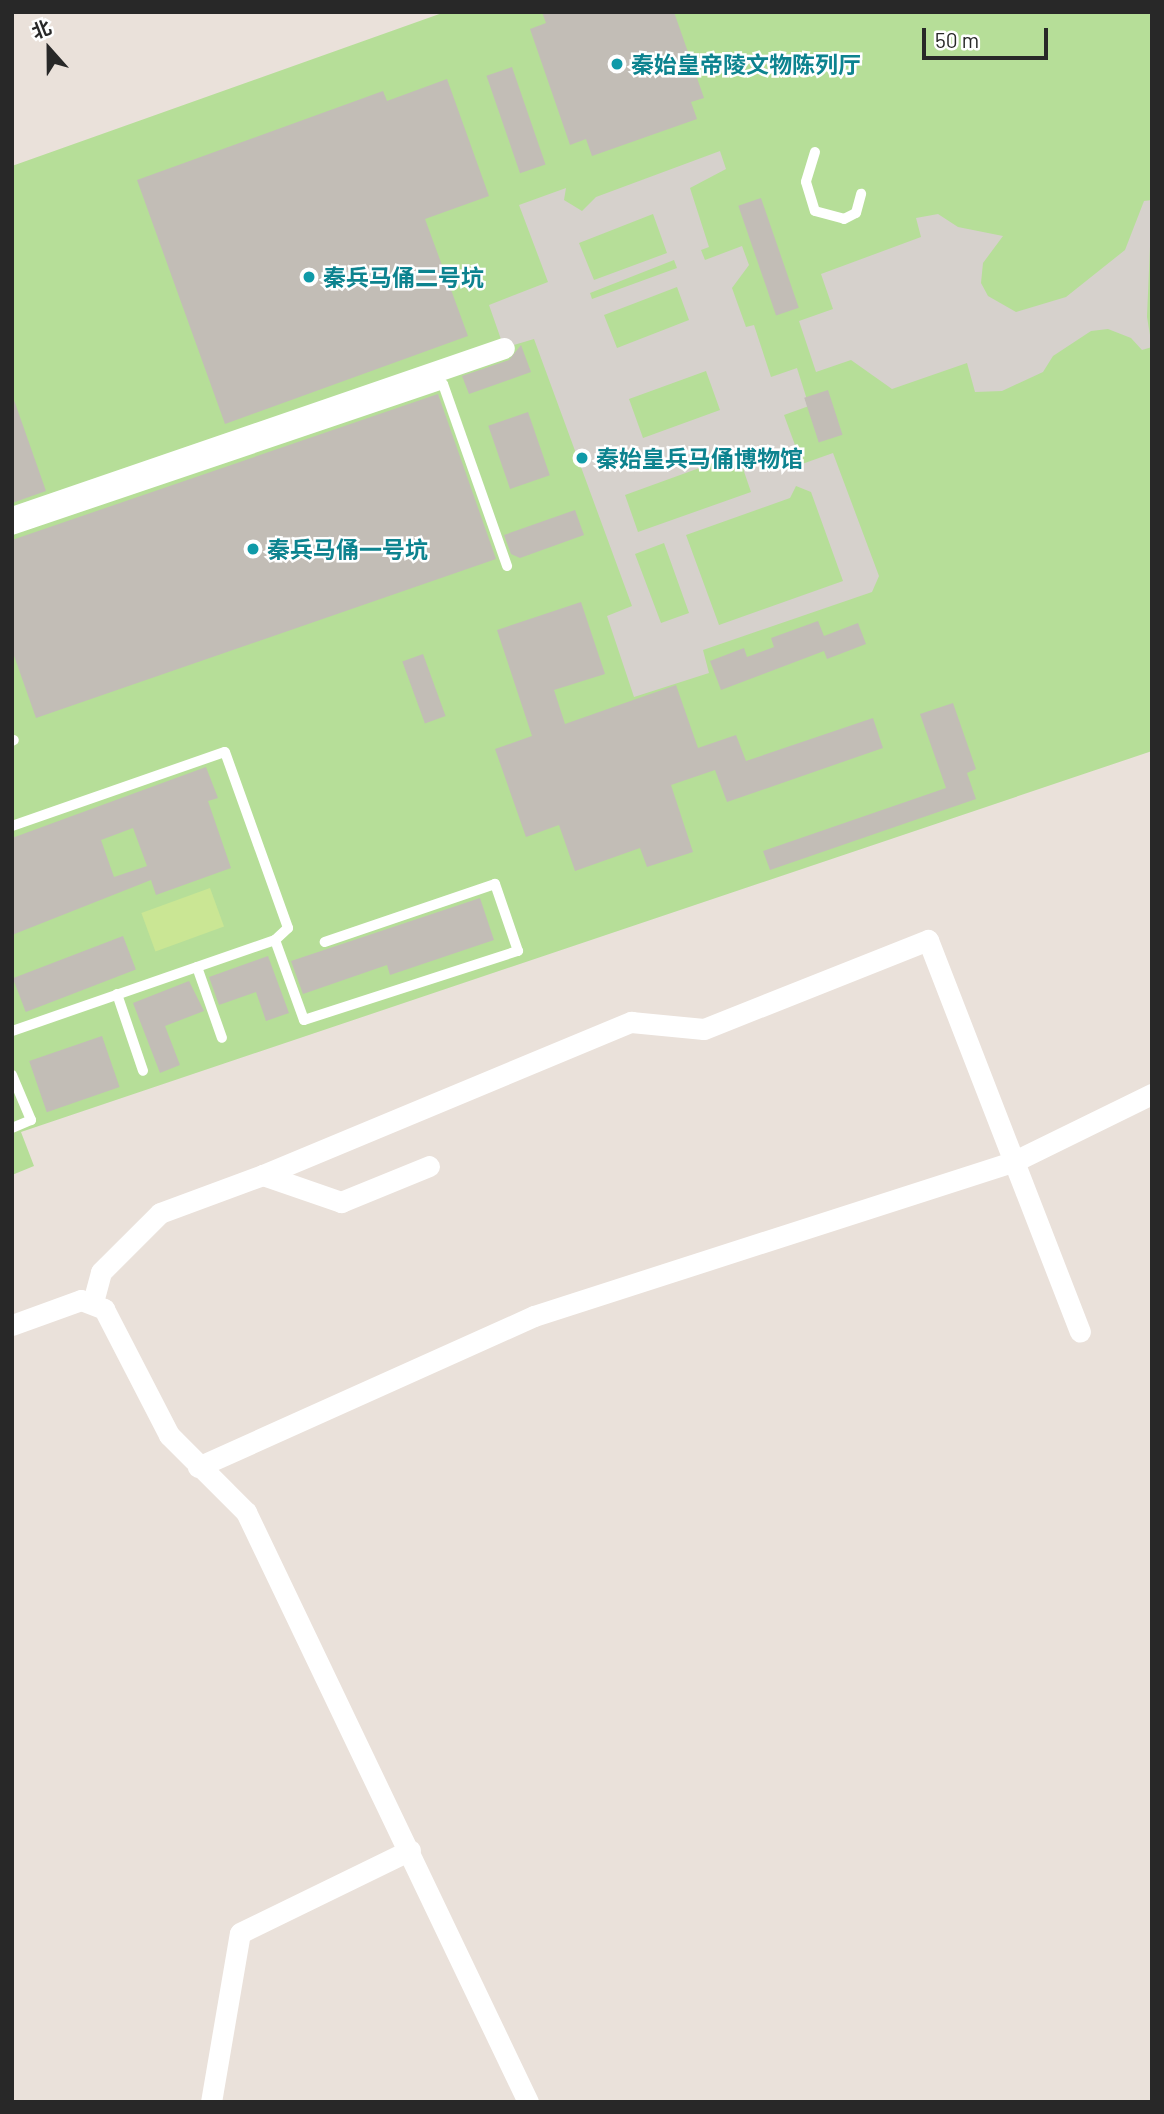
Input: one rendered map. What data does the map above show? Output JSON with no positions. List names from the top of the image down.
{
  "places": [
    "秦始皇帝陵文物陈列厅",
    "秦兵马俑二号坑",
    "秦始皇兵马俑博物馆",
    "秦兵马俑一号坑"
  ],
  "scale_bar": "50 m",
  "north": "top"
}
